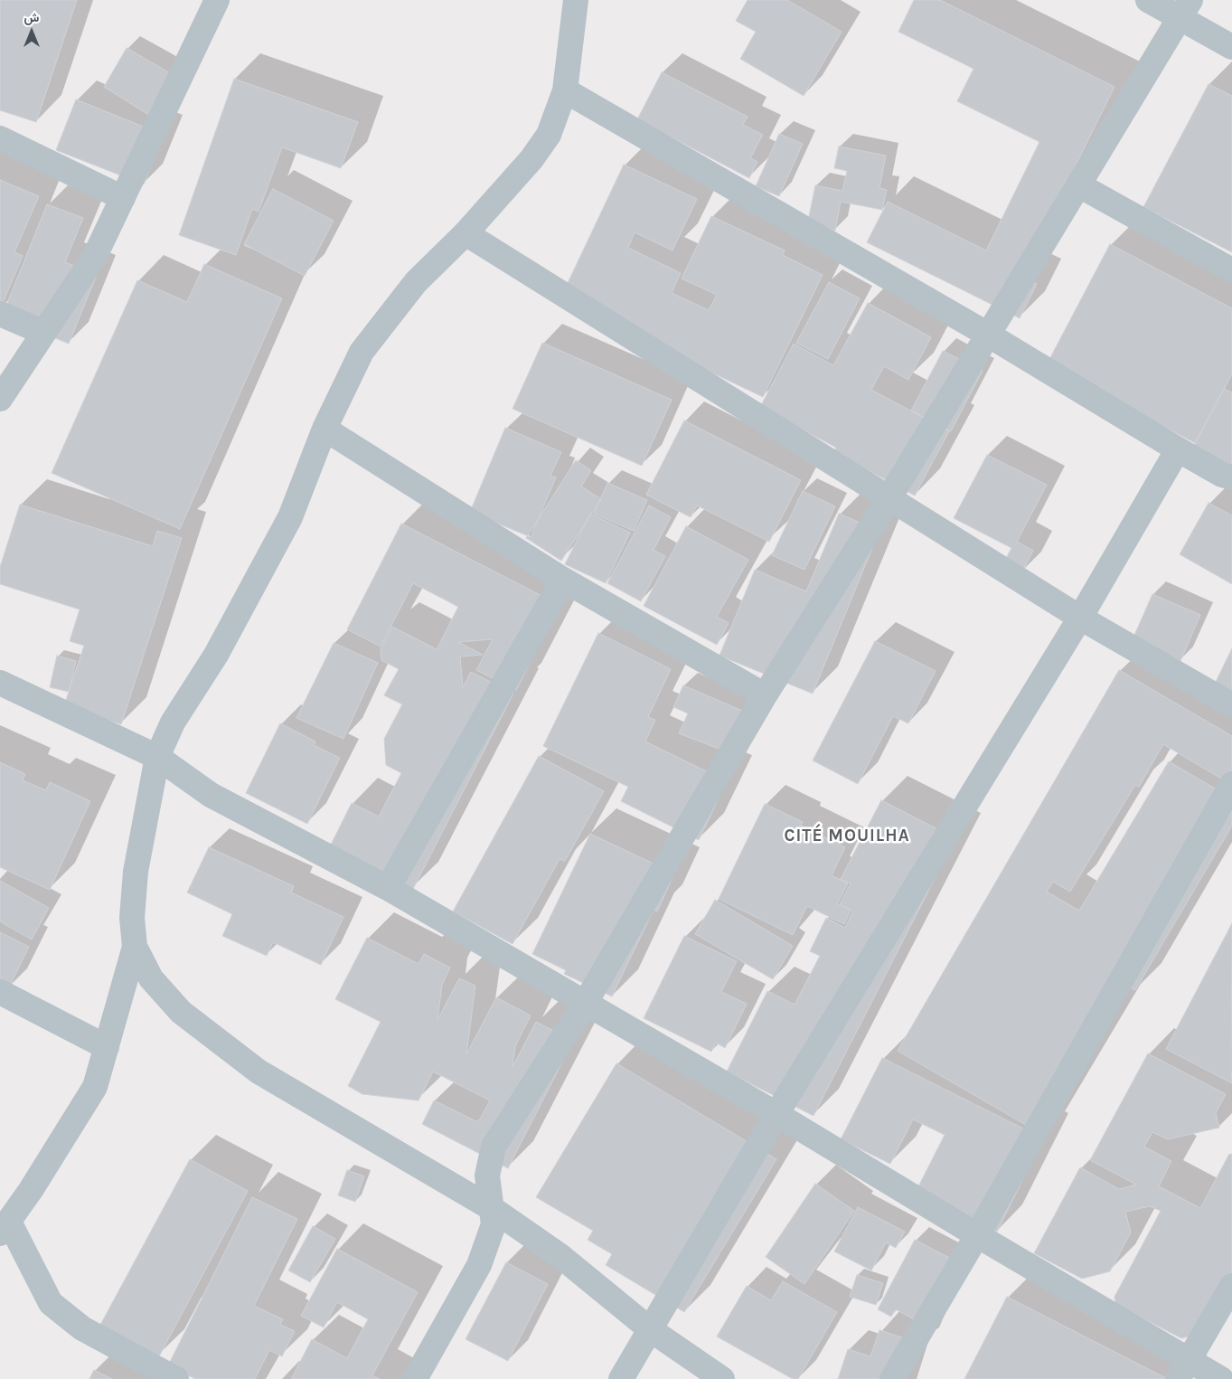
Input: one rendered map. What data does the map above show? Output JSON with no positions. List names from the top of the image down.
{
  "districts": ["CITÉ MOUILHA"],
  "north": "top"
}
